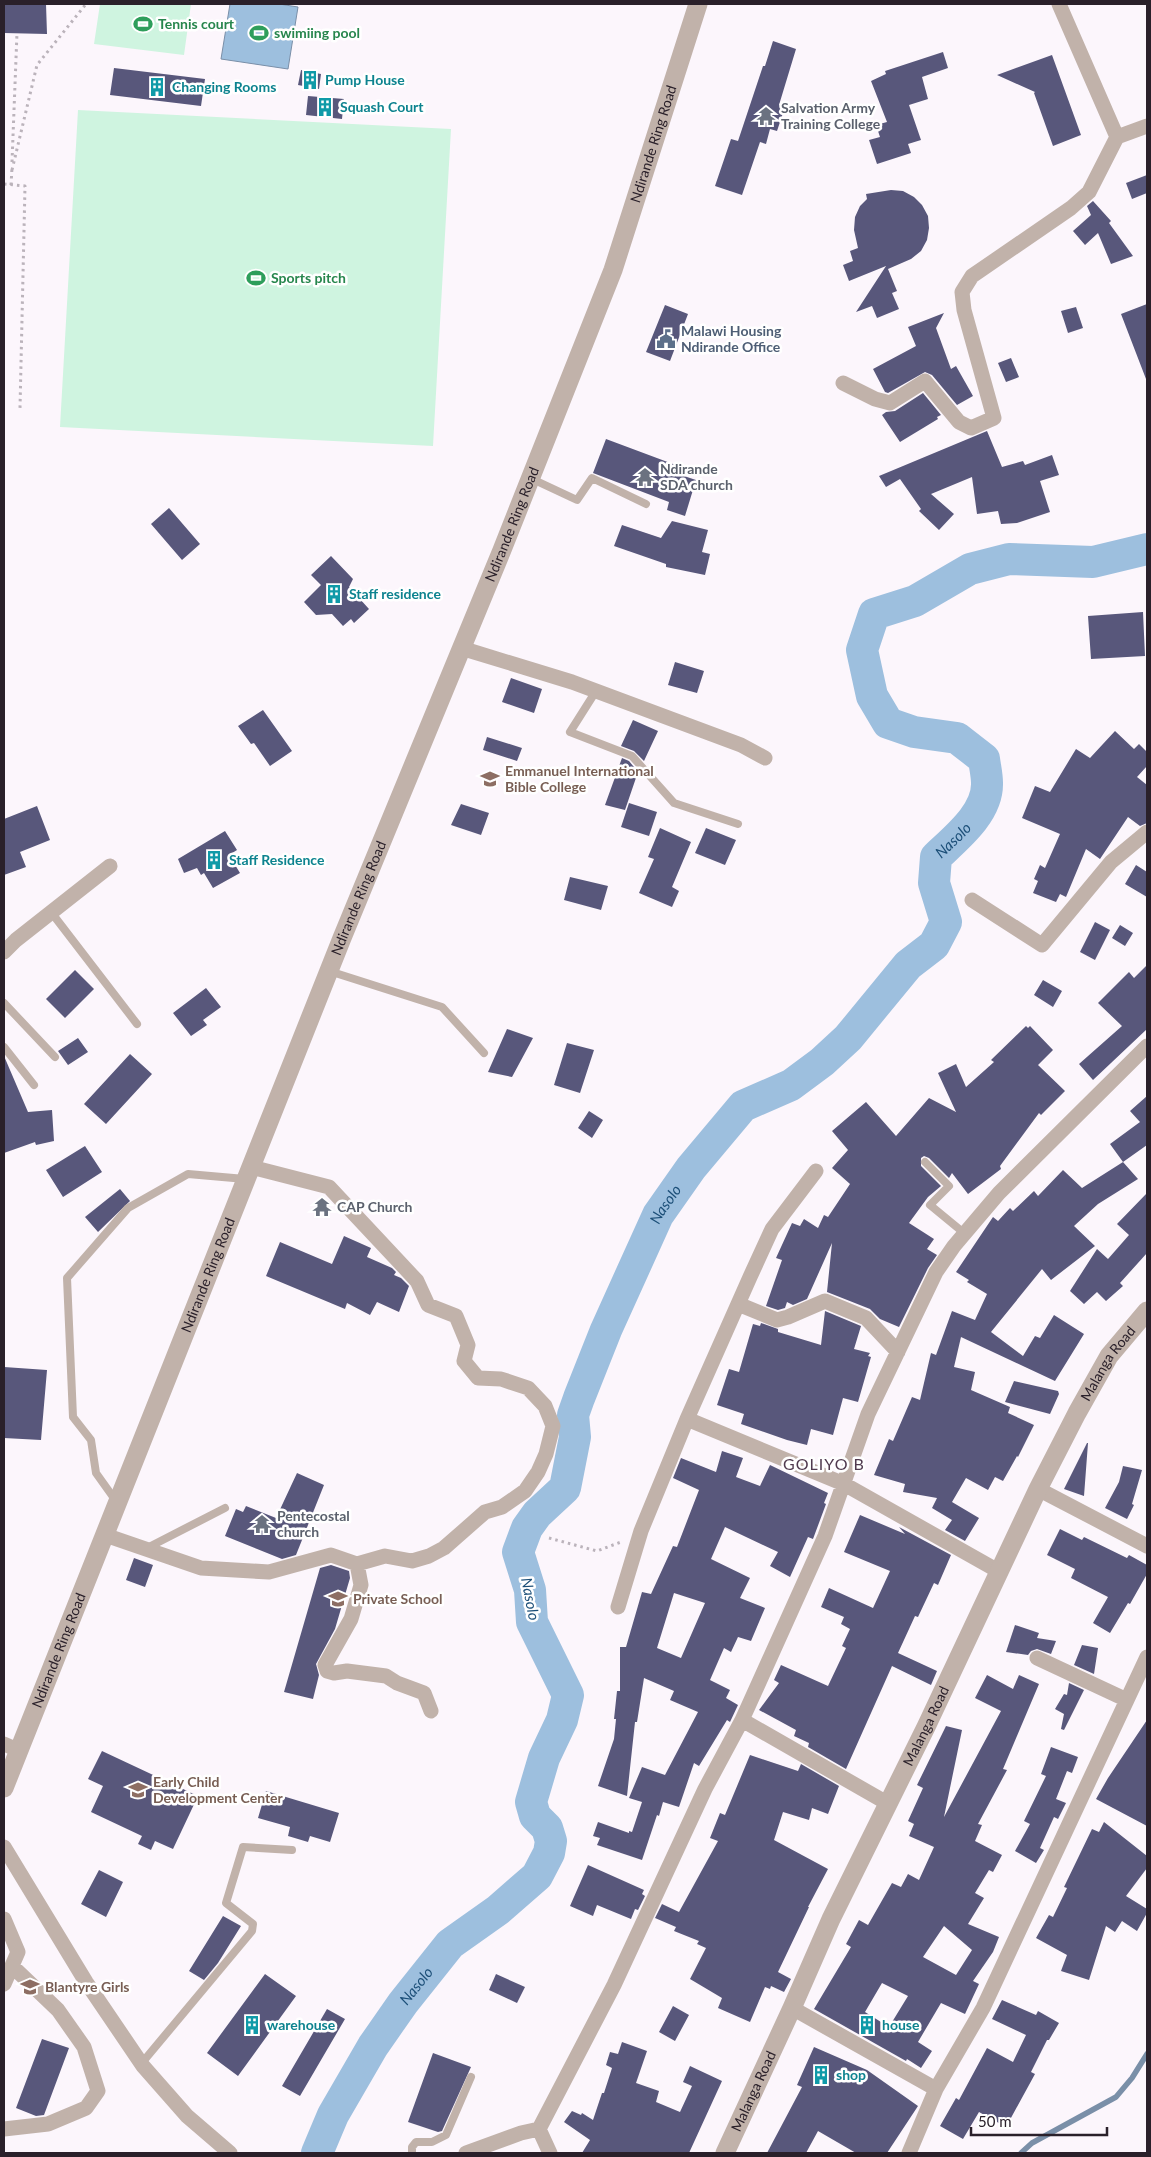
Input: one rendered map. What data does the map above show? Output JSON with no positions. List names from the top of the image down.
{
  "streets": {
    "street": ["Ndirande Ring Road", "Malanga Road"]
  },
  "districts": ["GOLIYO B"],
  "water": ["Nasolo"],
  "places": {
    "sports": ["Tennis court", "swimiing pool", "Sports pitch"],
    "building": [
      "Pump House",
      "Changing Rooms",
      "Squash Court",
      "Staff residence",
      "Staff Residence",
      "warehouse",
      "house",
      "shop"
    ],
    "temple": [
      "Salvation Army Training College",
      "Ndirande SDA church",
      "CAP Church",
      "Pentecostal church"
    ],
    "public building": ["Malawi Housing Ndirande Office"],
    "school or university": [
      "Emmanuel International Bible College",
      "Private School",
      "Early Child Development Center",
      "Blantyre Girls"
    ]
  },
  "scale_bar": "50 m"
}
